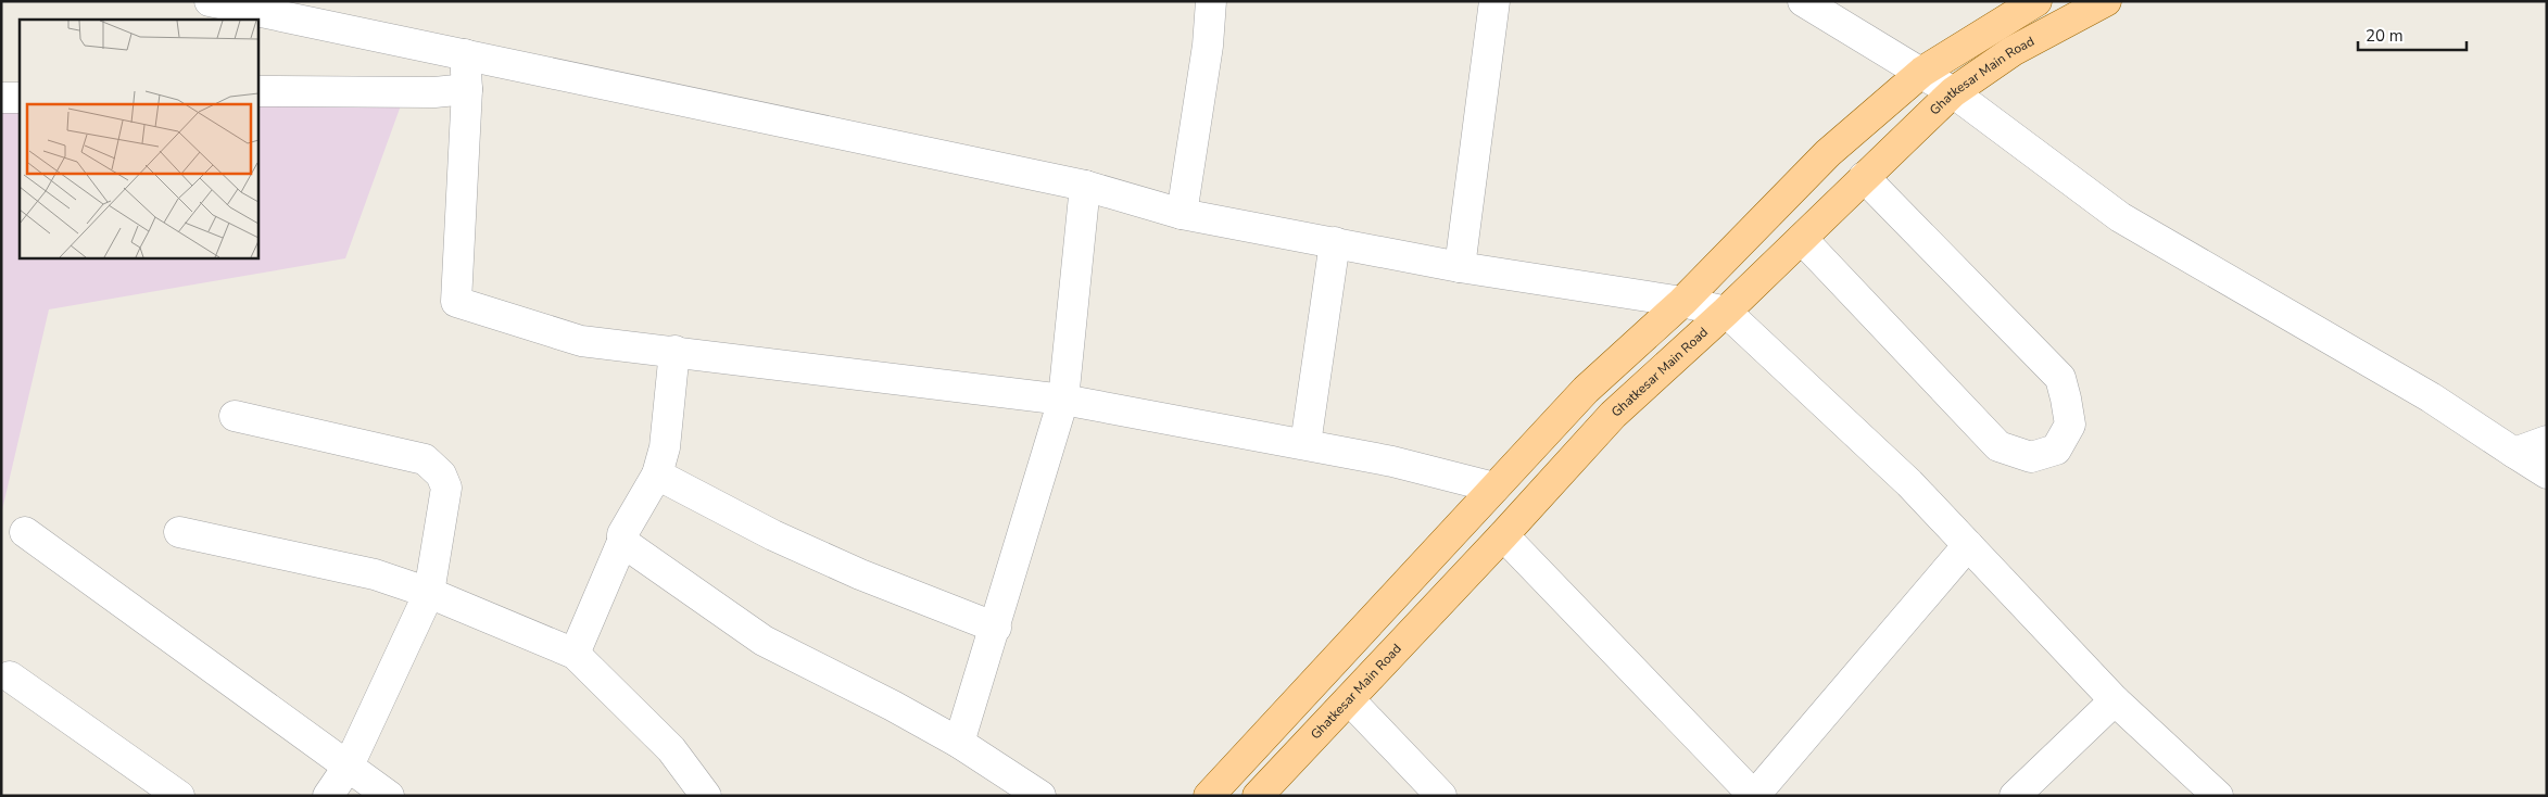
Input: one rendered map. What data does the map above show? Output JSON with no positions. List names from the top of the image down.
{
  "streets": {
    "main road": ["Ghatkesar Main Road"]
  },
  "scale_bar": "20 m"
}
